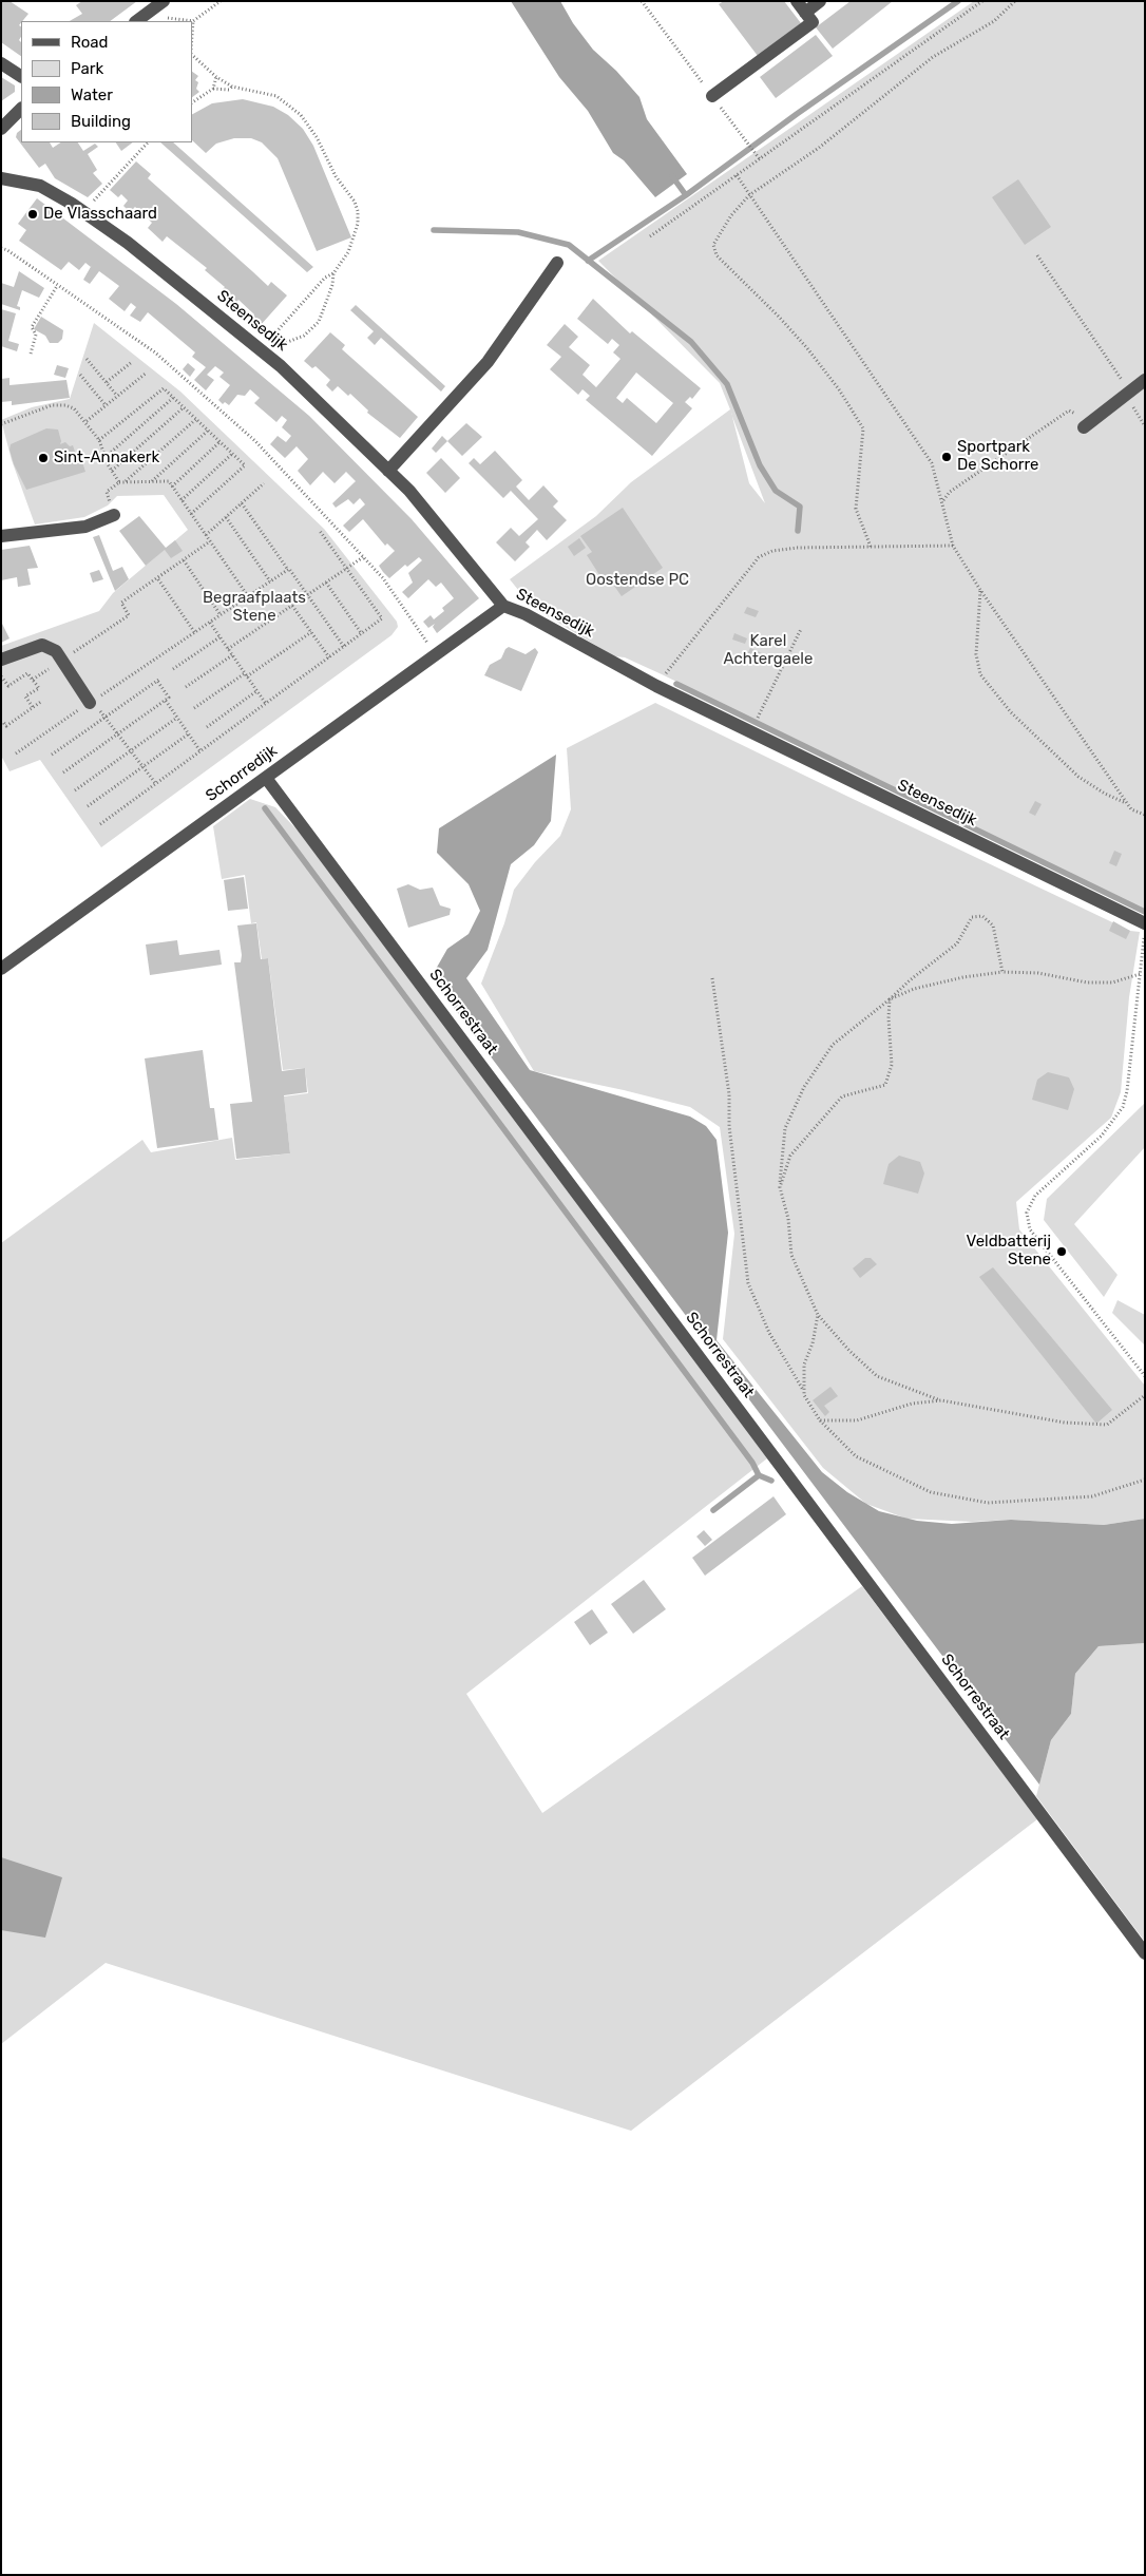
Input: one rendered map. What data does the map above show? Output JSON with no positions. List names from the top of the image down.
{
  "streets": {
    "street": ["Steensedijk", "Schorredijk", "Schorrestraat"]
  },
  "crossings": [
    ["Steensedijk", "Schorredijk"],
    ["Schorredijk", "Schorrestraat"]
  ],
  "parks": ["Oostendse PC", "Begraafplaats Stene", "Karel Achtergaele"],
  "places": [
    "De Vlasschaard",
    "Sportpark De Schorre",
    "Sint-Annakerk",
    "Veldbatterij Stene"
  ],
  "legend": [
    "Road",
    "Park",
    "Water",
    "Building"
  ]
}
